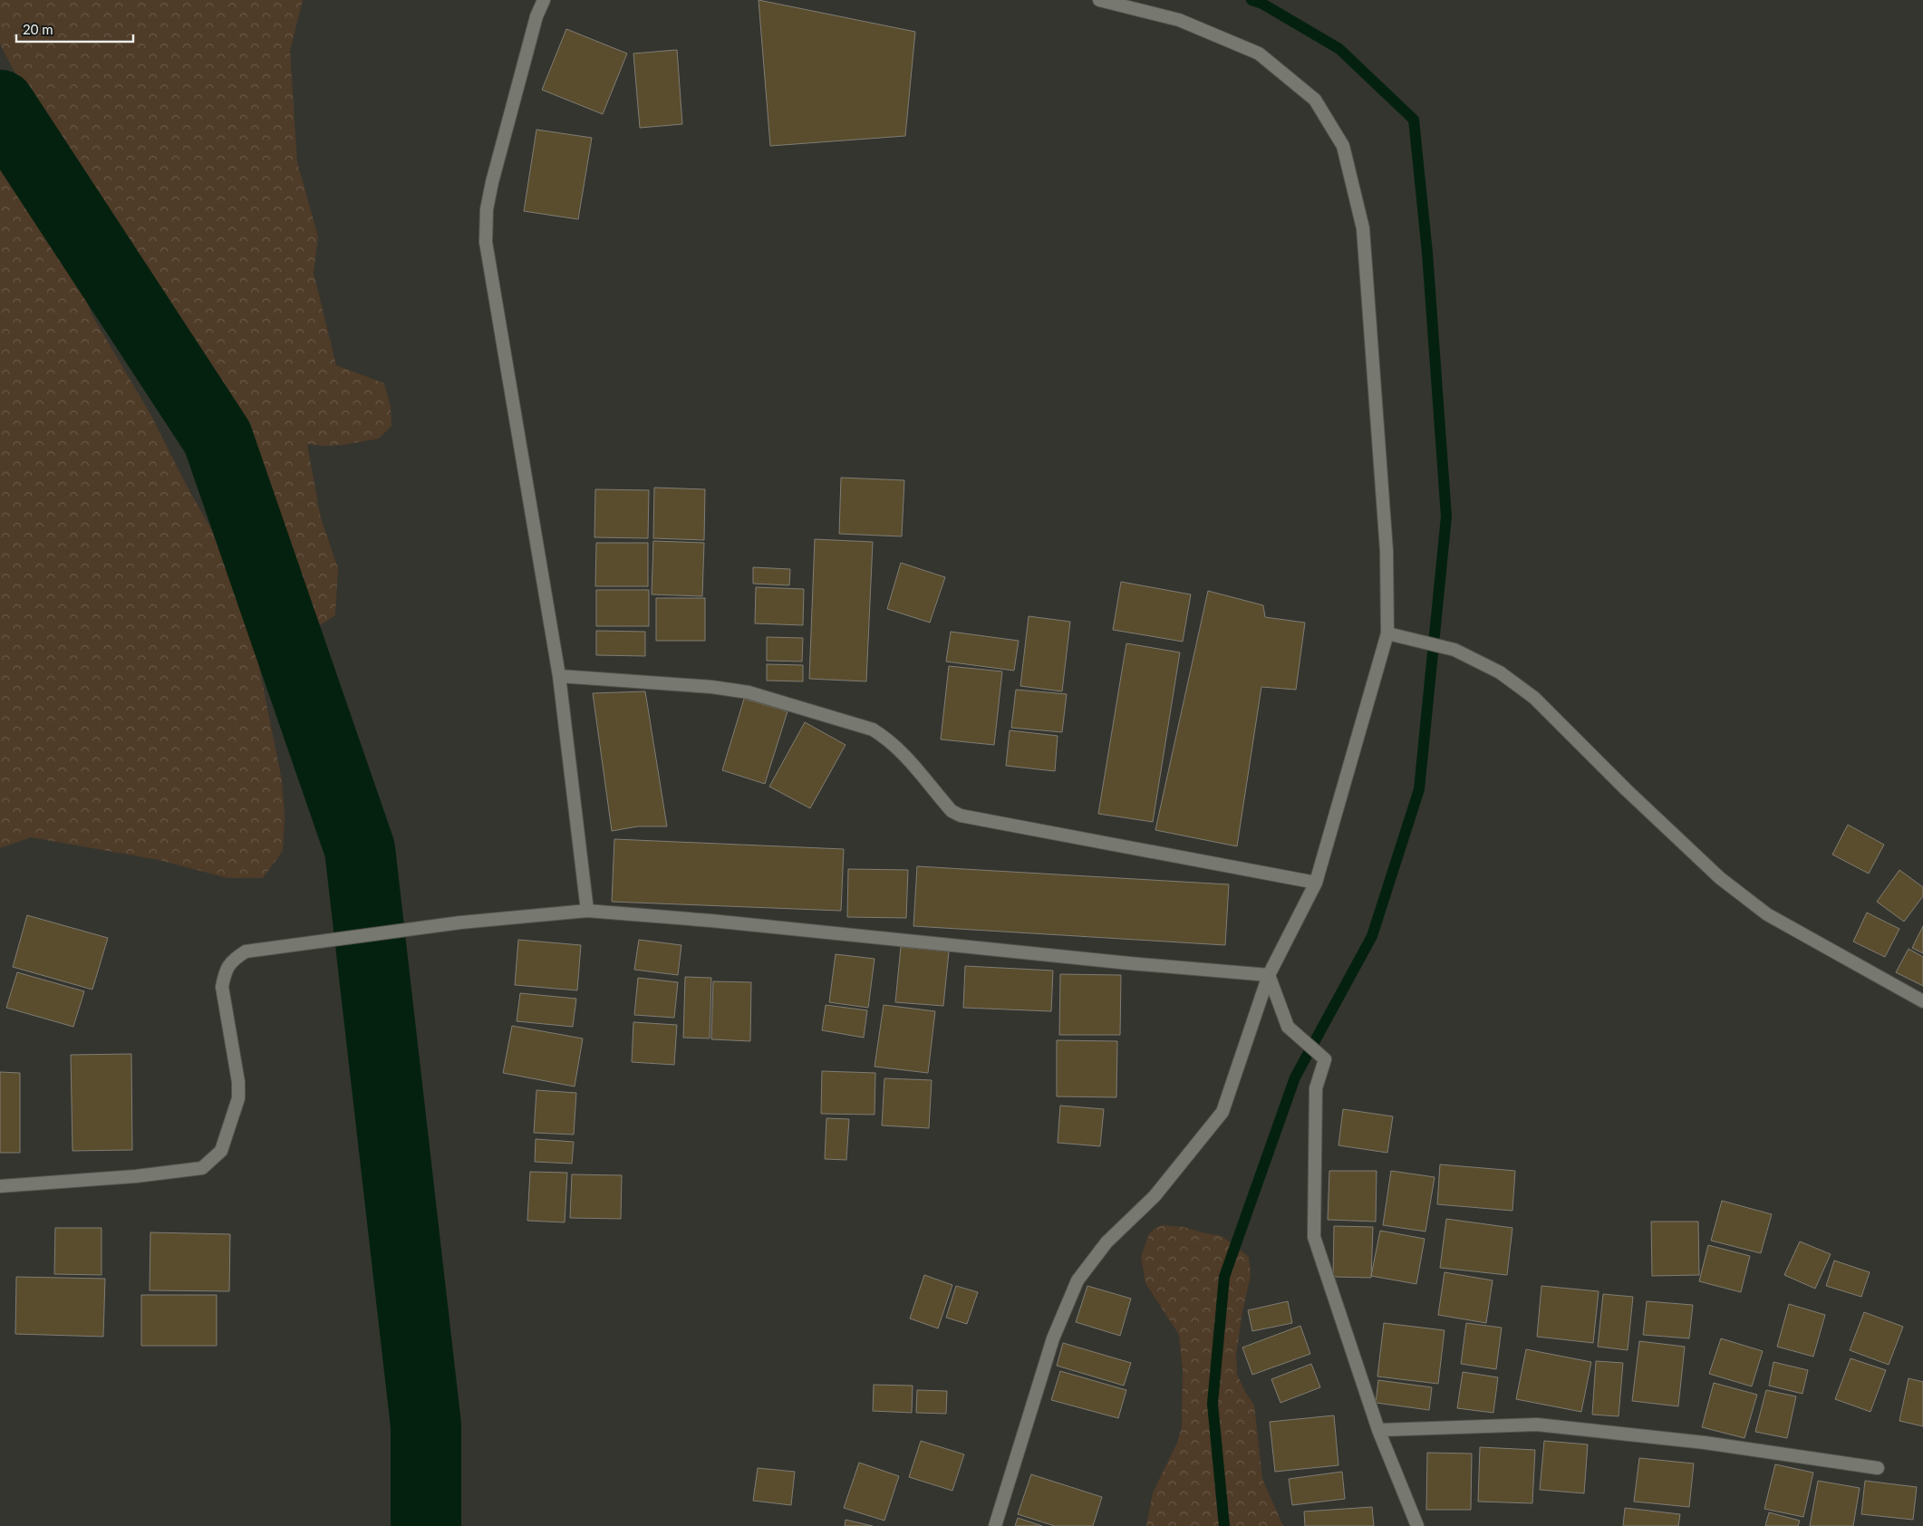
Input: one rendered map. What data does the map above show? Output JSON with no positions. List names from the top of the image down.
{
  "scale_bar": "20 m"
}
